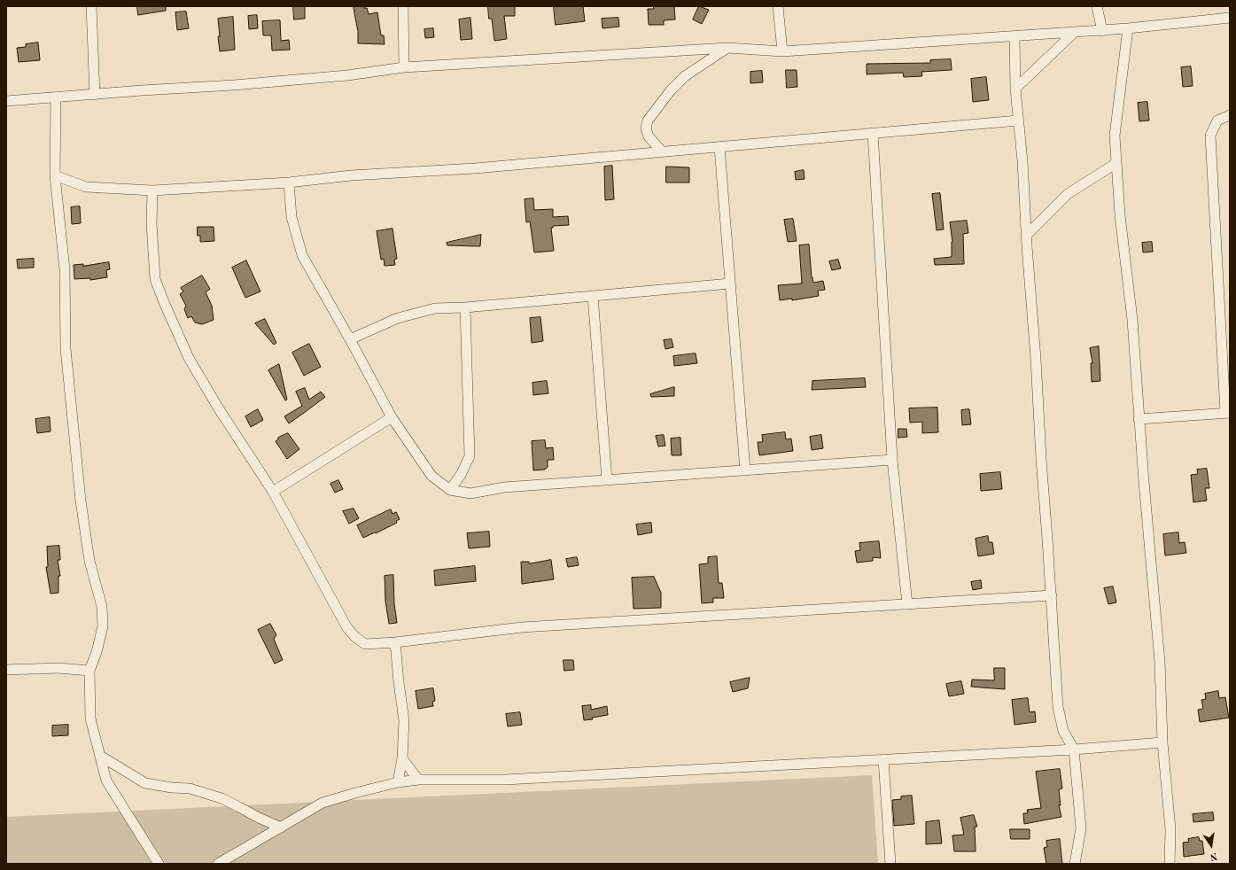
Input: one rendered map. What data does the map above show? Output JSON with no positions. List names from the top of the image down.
{
  "north": "bottom"
}
